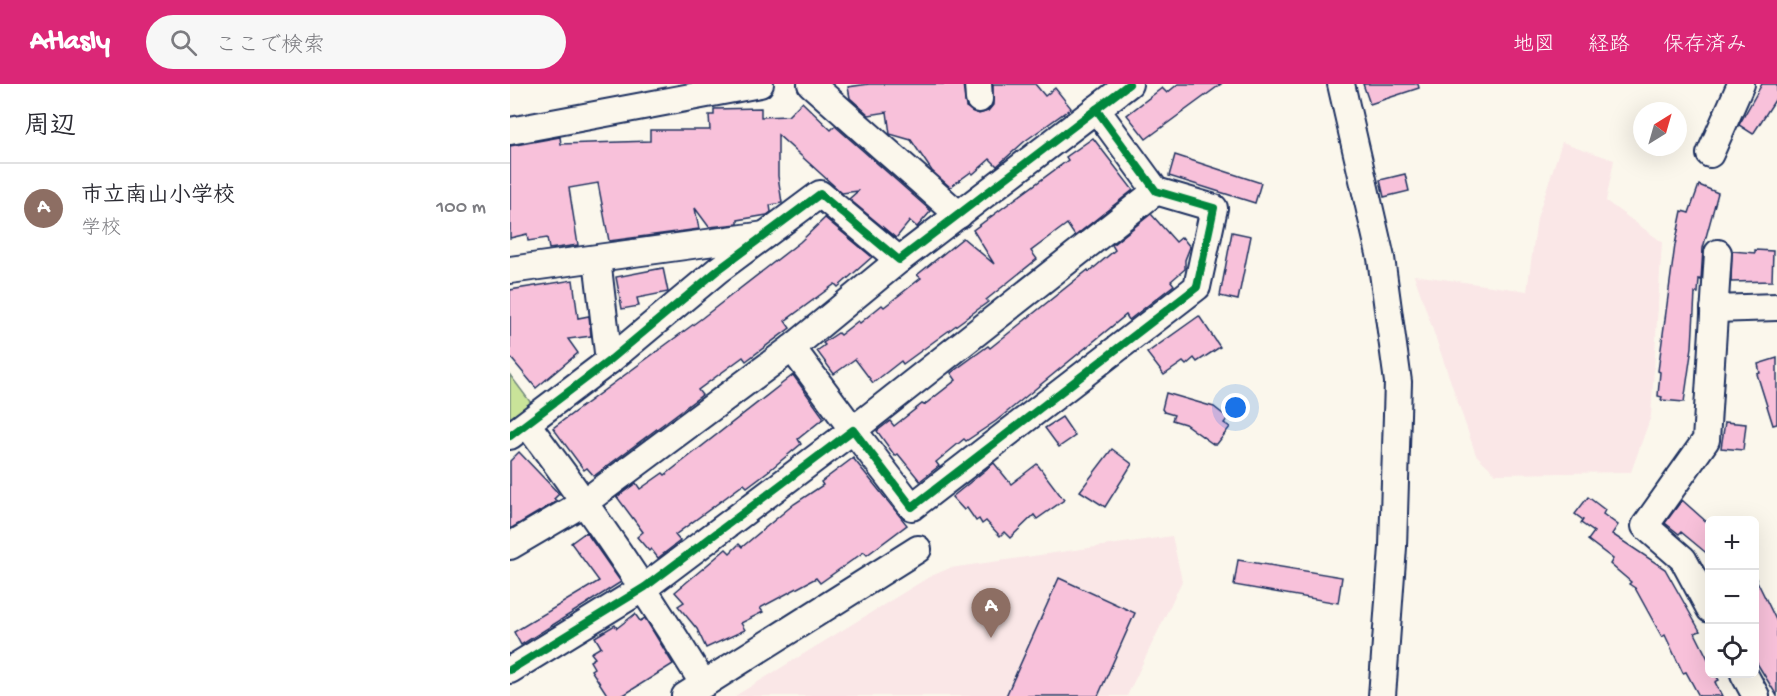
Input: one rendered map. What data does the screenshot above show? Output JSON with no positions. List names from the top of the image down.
{
  "north": "top right",
  "page": {
    "header": "Atlasly",
    "search": "ここで検索",
    "nav": ["地図", "経路", "保存済み"],
    "heading": "周辺",
    "list": [
      {
        "mark": "A",
        "name": "市立南山小学校",
        "note": "学校",
        "value": "100 m"
      }
    ],
    "map_buttons": ["+", "−"],
    "pins": "A"
  }
}
